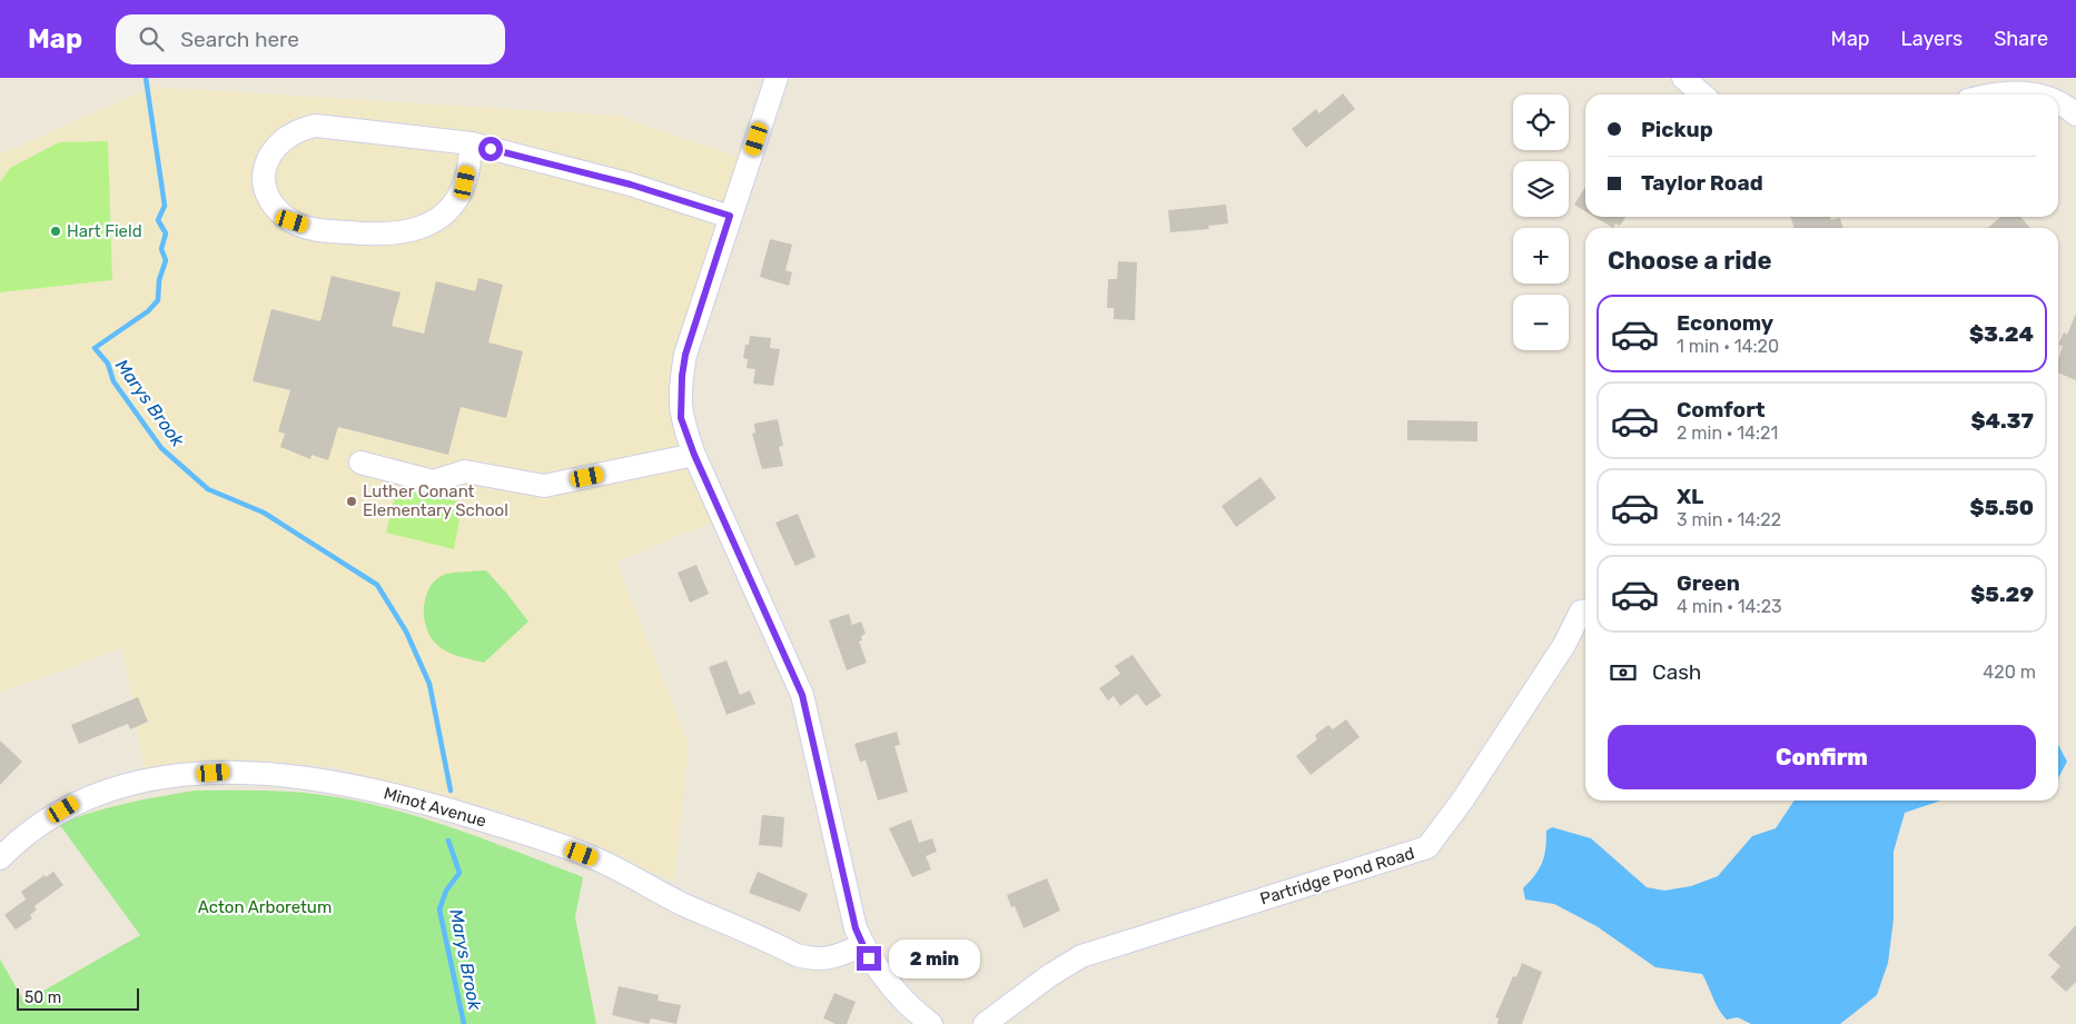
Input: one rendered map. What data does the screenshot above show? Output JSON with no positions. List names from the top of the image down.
{
  "streets": {
    "street": ["Minot Avenue", "Partridge Pond Road"]
  },
  "water": ["Marys Brook"],
  "parks": ["Acton Arboretum"],
  "places": ["Hart Field", "Luther Conant Elementary School"],
  "scale_bar": "50 m",
  "page": {
    "header": "Map",
    "search": "Search here",
    "nav": ["Map", "Layers", "Share"],
    "map_buttons": ["+", "−"],
    "banner": ["Pickup", "Taylor Road"],
    "heading": "Choose a ride",
    "list": [
      {
        "name": "Economy",
        "note": "1 min · 14:20",
        "value": "$3.24"
      },
      {
        "name": "Comfort",
        "note": "2 min · 14:21",
        "value": "$4.37"
      },
      {
        "name": "XL",
        "note": "3 min · 14:22",
        "value": "$5.50"
      },
      {
        "name": "Green",
        "note": "4 min · 14:23",
        "value": "$5.29"
      }
    ],
    "pay": ["Cash", "420 m"],
    "buttons": "Confirm",
    "bubble": "2 min",
    "scale": "50 m"
  }
}
